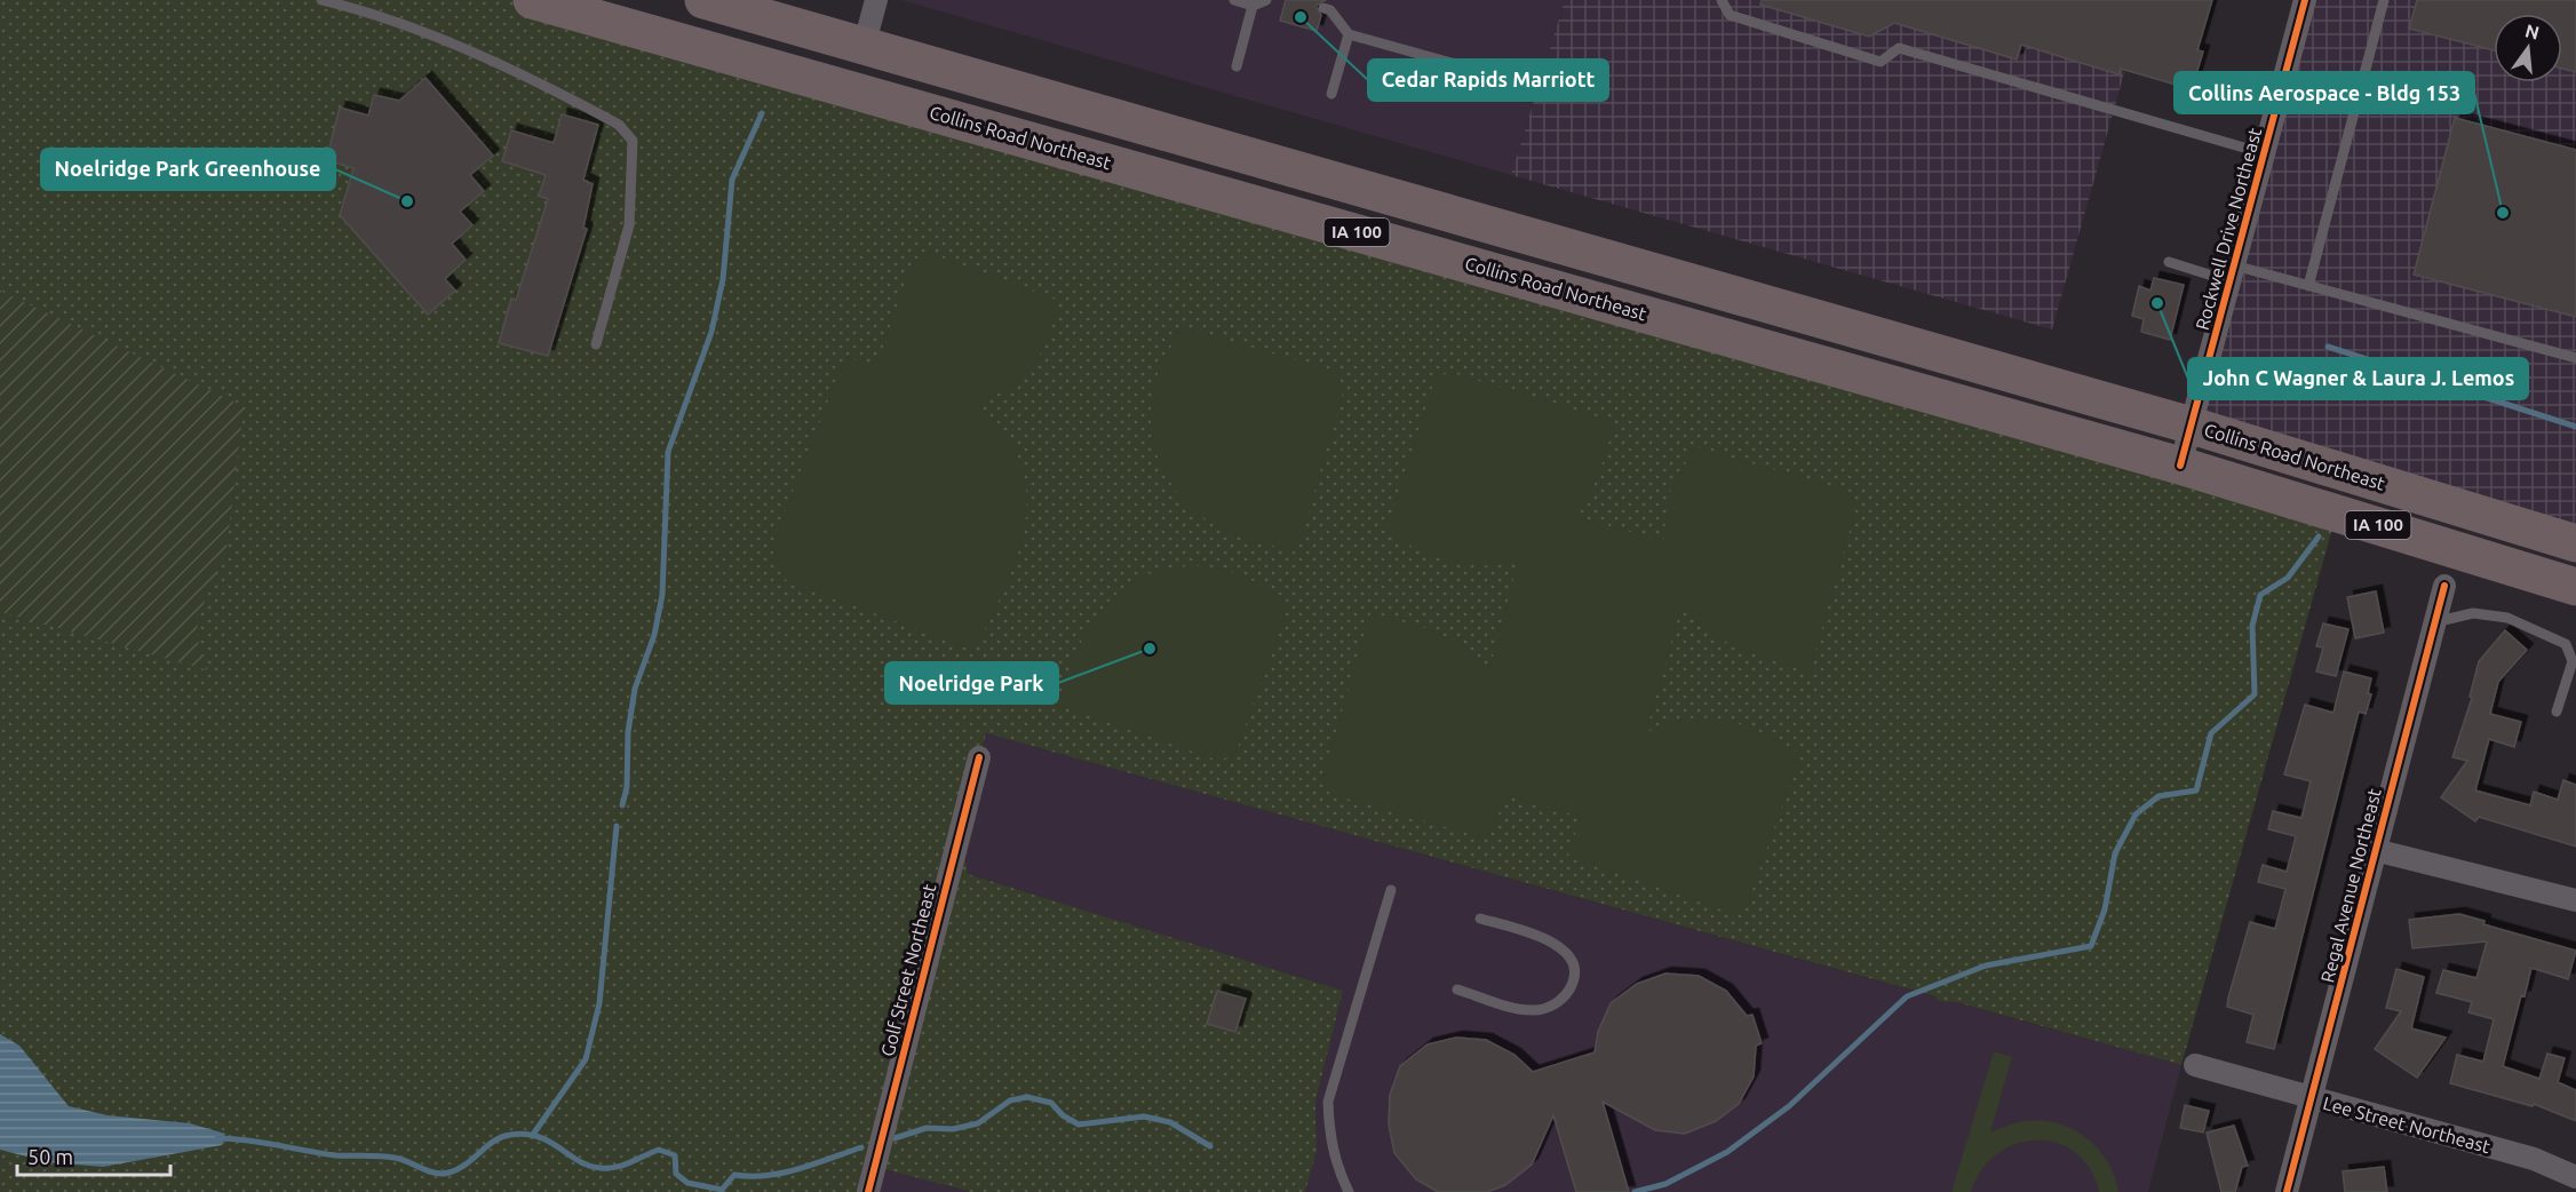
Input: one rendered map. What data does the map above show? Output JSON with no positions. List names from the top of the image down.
{
  "streets": {
    "highway": ["Collins Road Northeast", "IA 100"],
    "street": [
      "Rockwell Drive Northeast",
      "Regal Avenue Northeast",
      "Golf Street Northeast",
      "Lee Street Northeast"
    ]
  },
  "crossings": [
    ["Collins Road Northeast", "Rockwell Drive Northeast"],
    ["Regal Avenue Northeast", "Lee Street Northeast"]
  ],
  "places": [
    "Cedar Rapids Marriott",
    "Noelridge Park Greenhouse",
    "Collins Aerospace - Bldg 153",
    "John C Wagner & Laura J. Lemos",
    "Noelridge Park"
  ],
  "scale_bar": "50 m",
  "north": "top"
}
